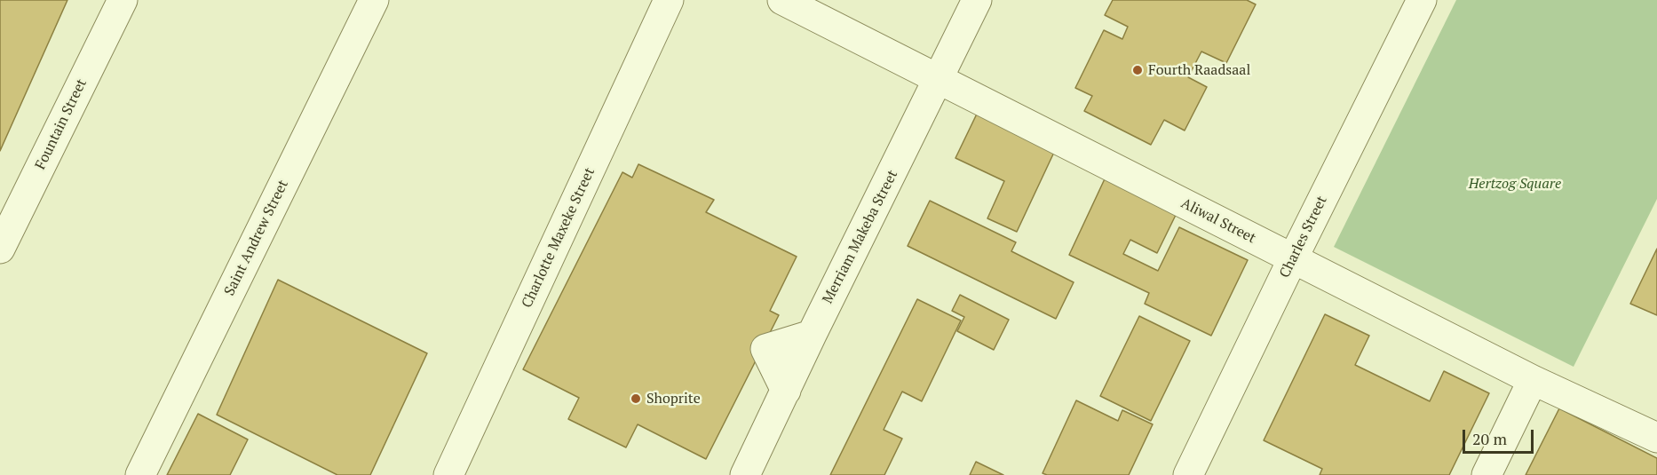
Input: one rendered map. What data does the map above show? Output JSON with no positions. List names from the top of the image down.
{
  "streets": {
    "street": [
      "Fountain Street",
      "Aliwal Street",
      "Merriam Makeba Street",
      "Charles Street",
      "Saint Andrew Street",
      "Charlotte Maxeke Street"
    ]
  },
  "crossings": [
    ["Aliwal Street", "Merriam Makeba Street"],
    ["Aliwal Street", "Charles Street"]
  ],
  "parks": ["Hertzog Square"],
  "places": ["Fourth Raadsaal", "Shoprite"],
  "scale_bar": "20 m"
}
